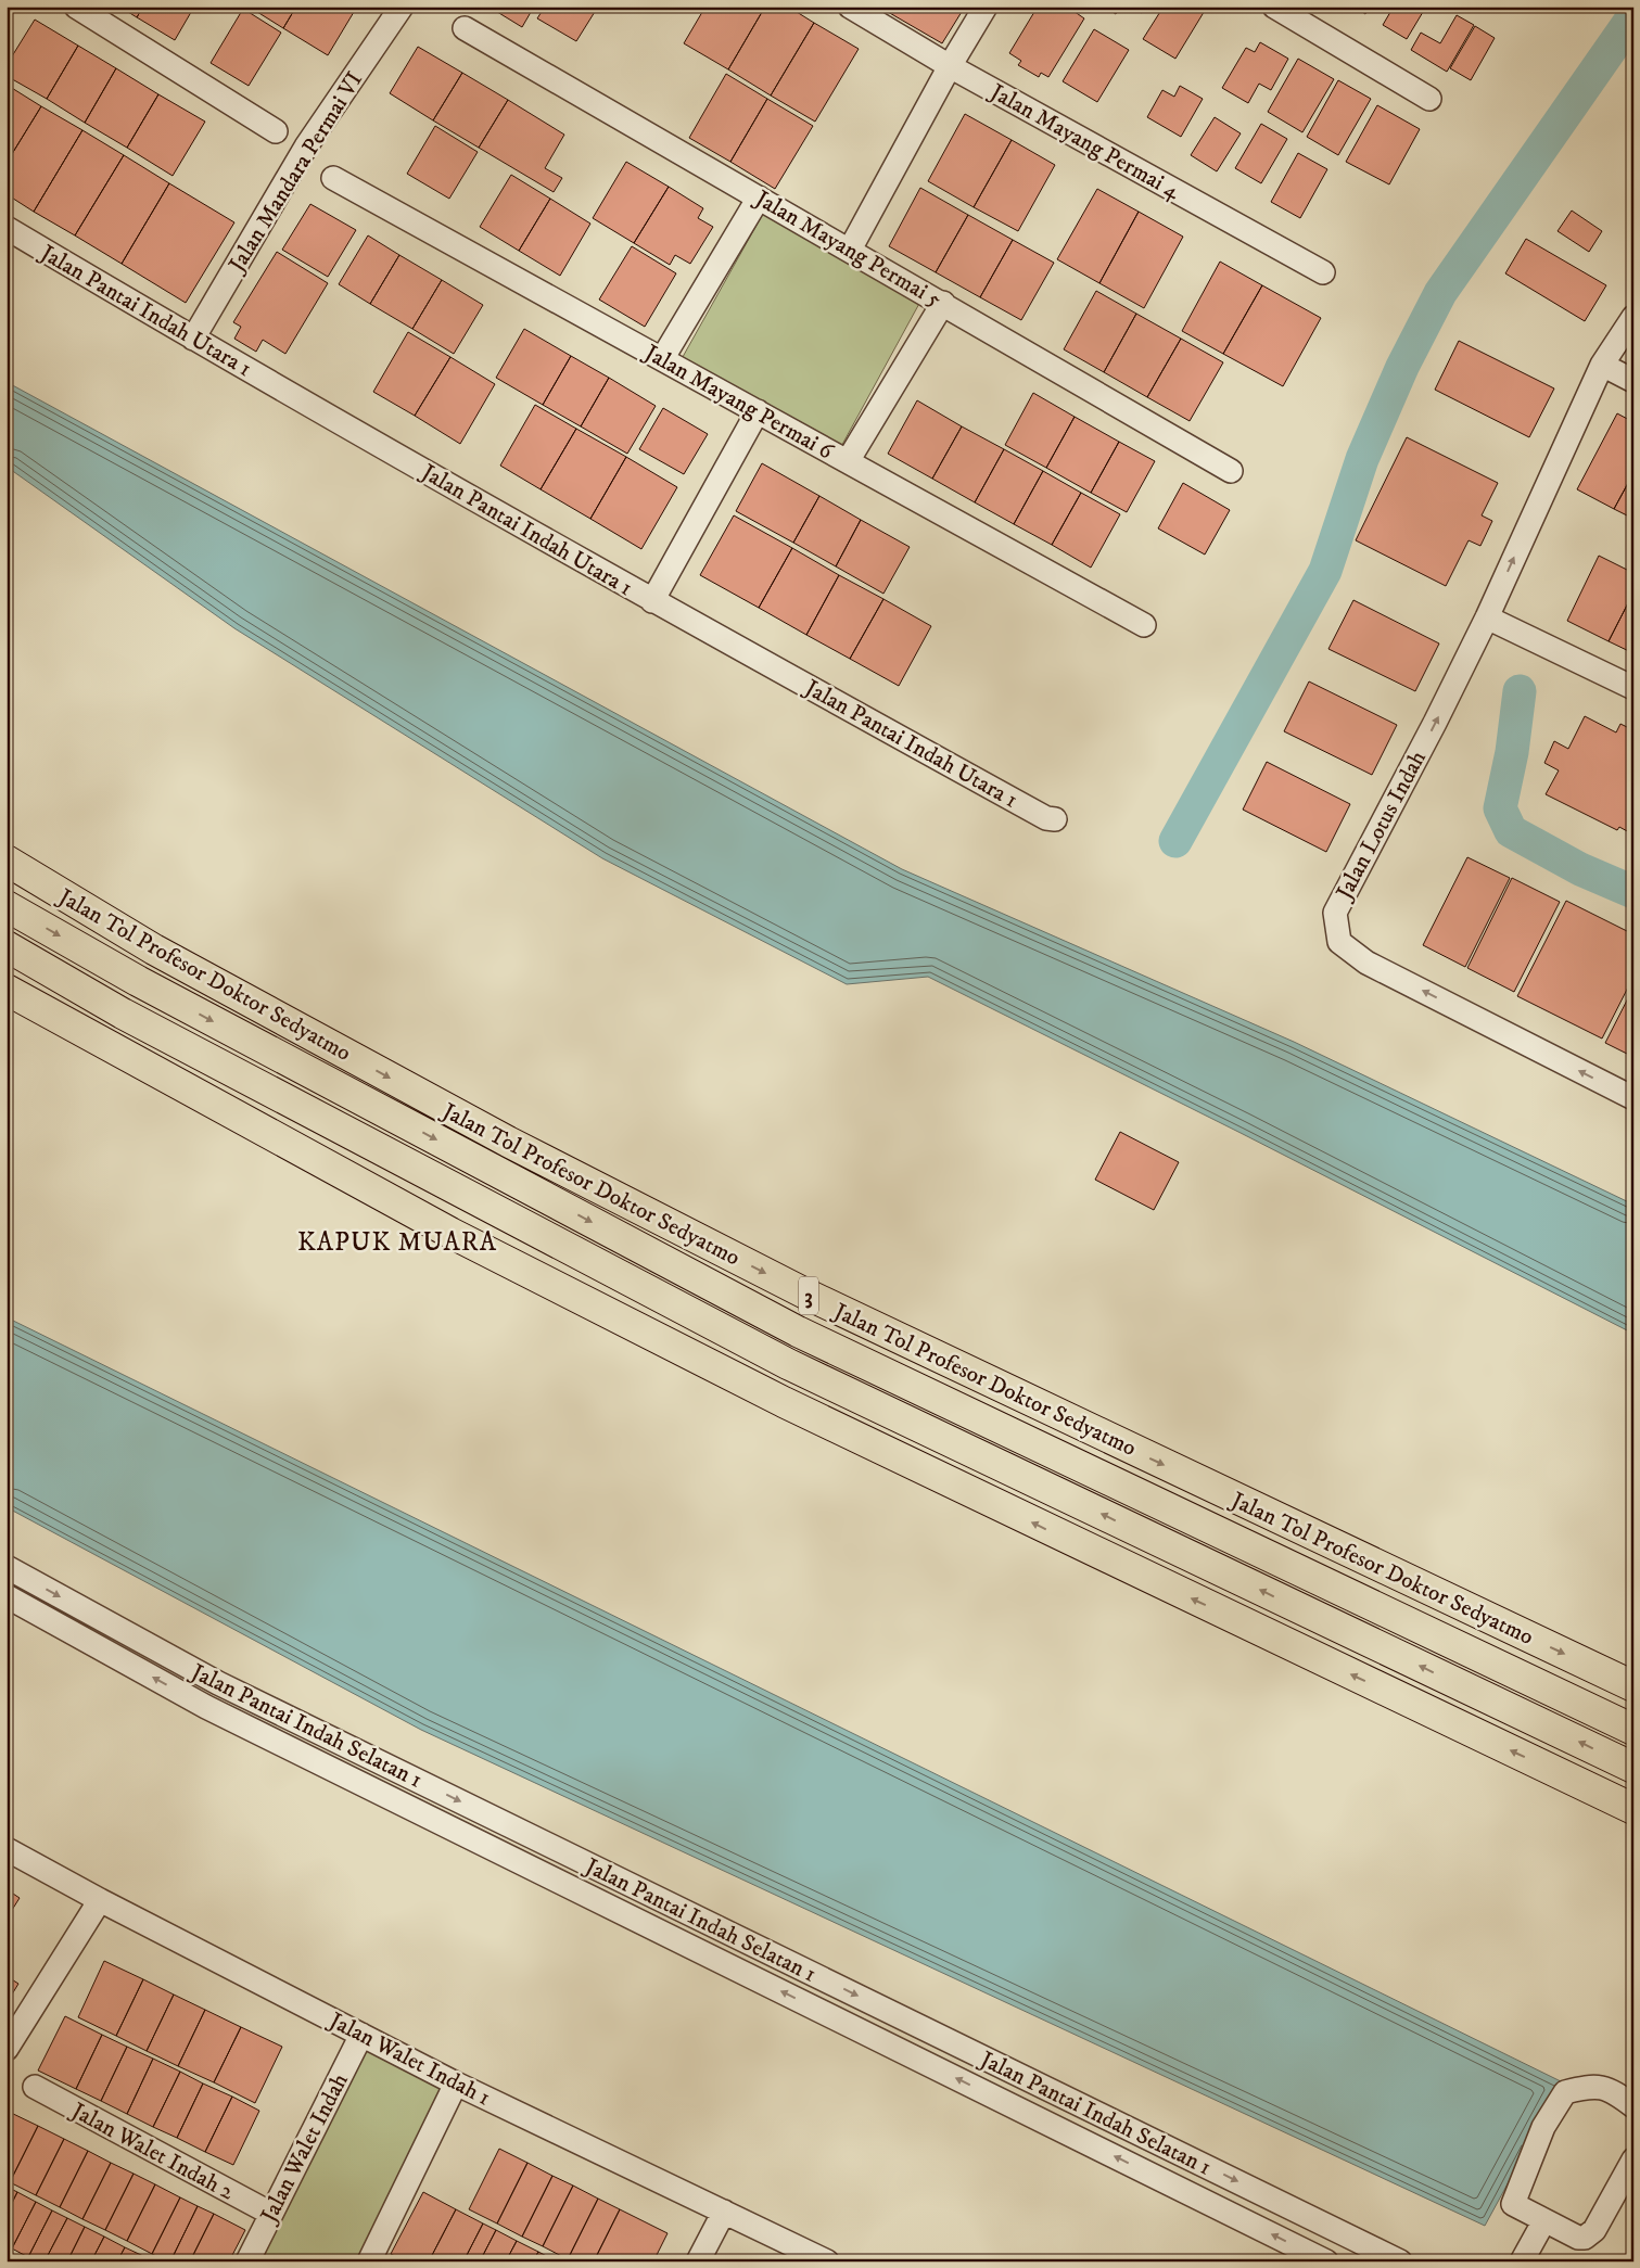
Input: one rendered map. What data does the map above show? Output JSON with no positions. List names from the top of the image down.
{
  "streets": {
    "highway": ["Jalan Tol Profesor Doktor Sedyatmo", "3"],
    "street": [
      "Jalan Mayang Permai 4",
      "Jalan Mandara Permai VI",
      "Jalan Mayang Permai 5",
      "Jalan Pantai Indah Utara 1",
      "Jalan Mayang Permai 6",
      "Jalan Lotus Indah",
      "Jalan Pantai Indah Selatan 1",
      "Jalan Walet Indah 1",
      "Jalan Walet Indah",
      "Jalan Walet Indah 2"
    ]
  },
  "crossings": [
    ["Jalan Mandara Permai VI", "Jalan Pantai Indah Utara 1"],
    ["Jalan Walet Indah 1", "Jalan Walet Indah"],
    ["Jalan Walet Indah", "Jalan Walet Indah 2"]
  ],
  "districts": ["KAPUK MUARA"]
}
